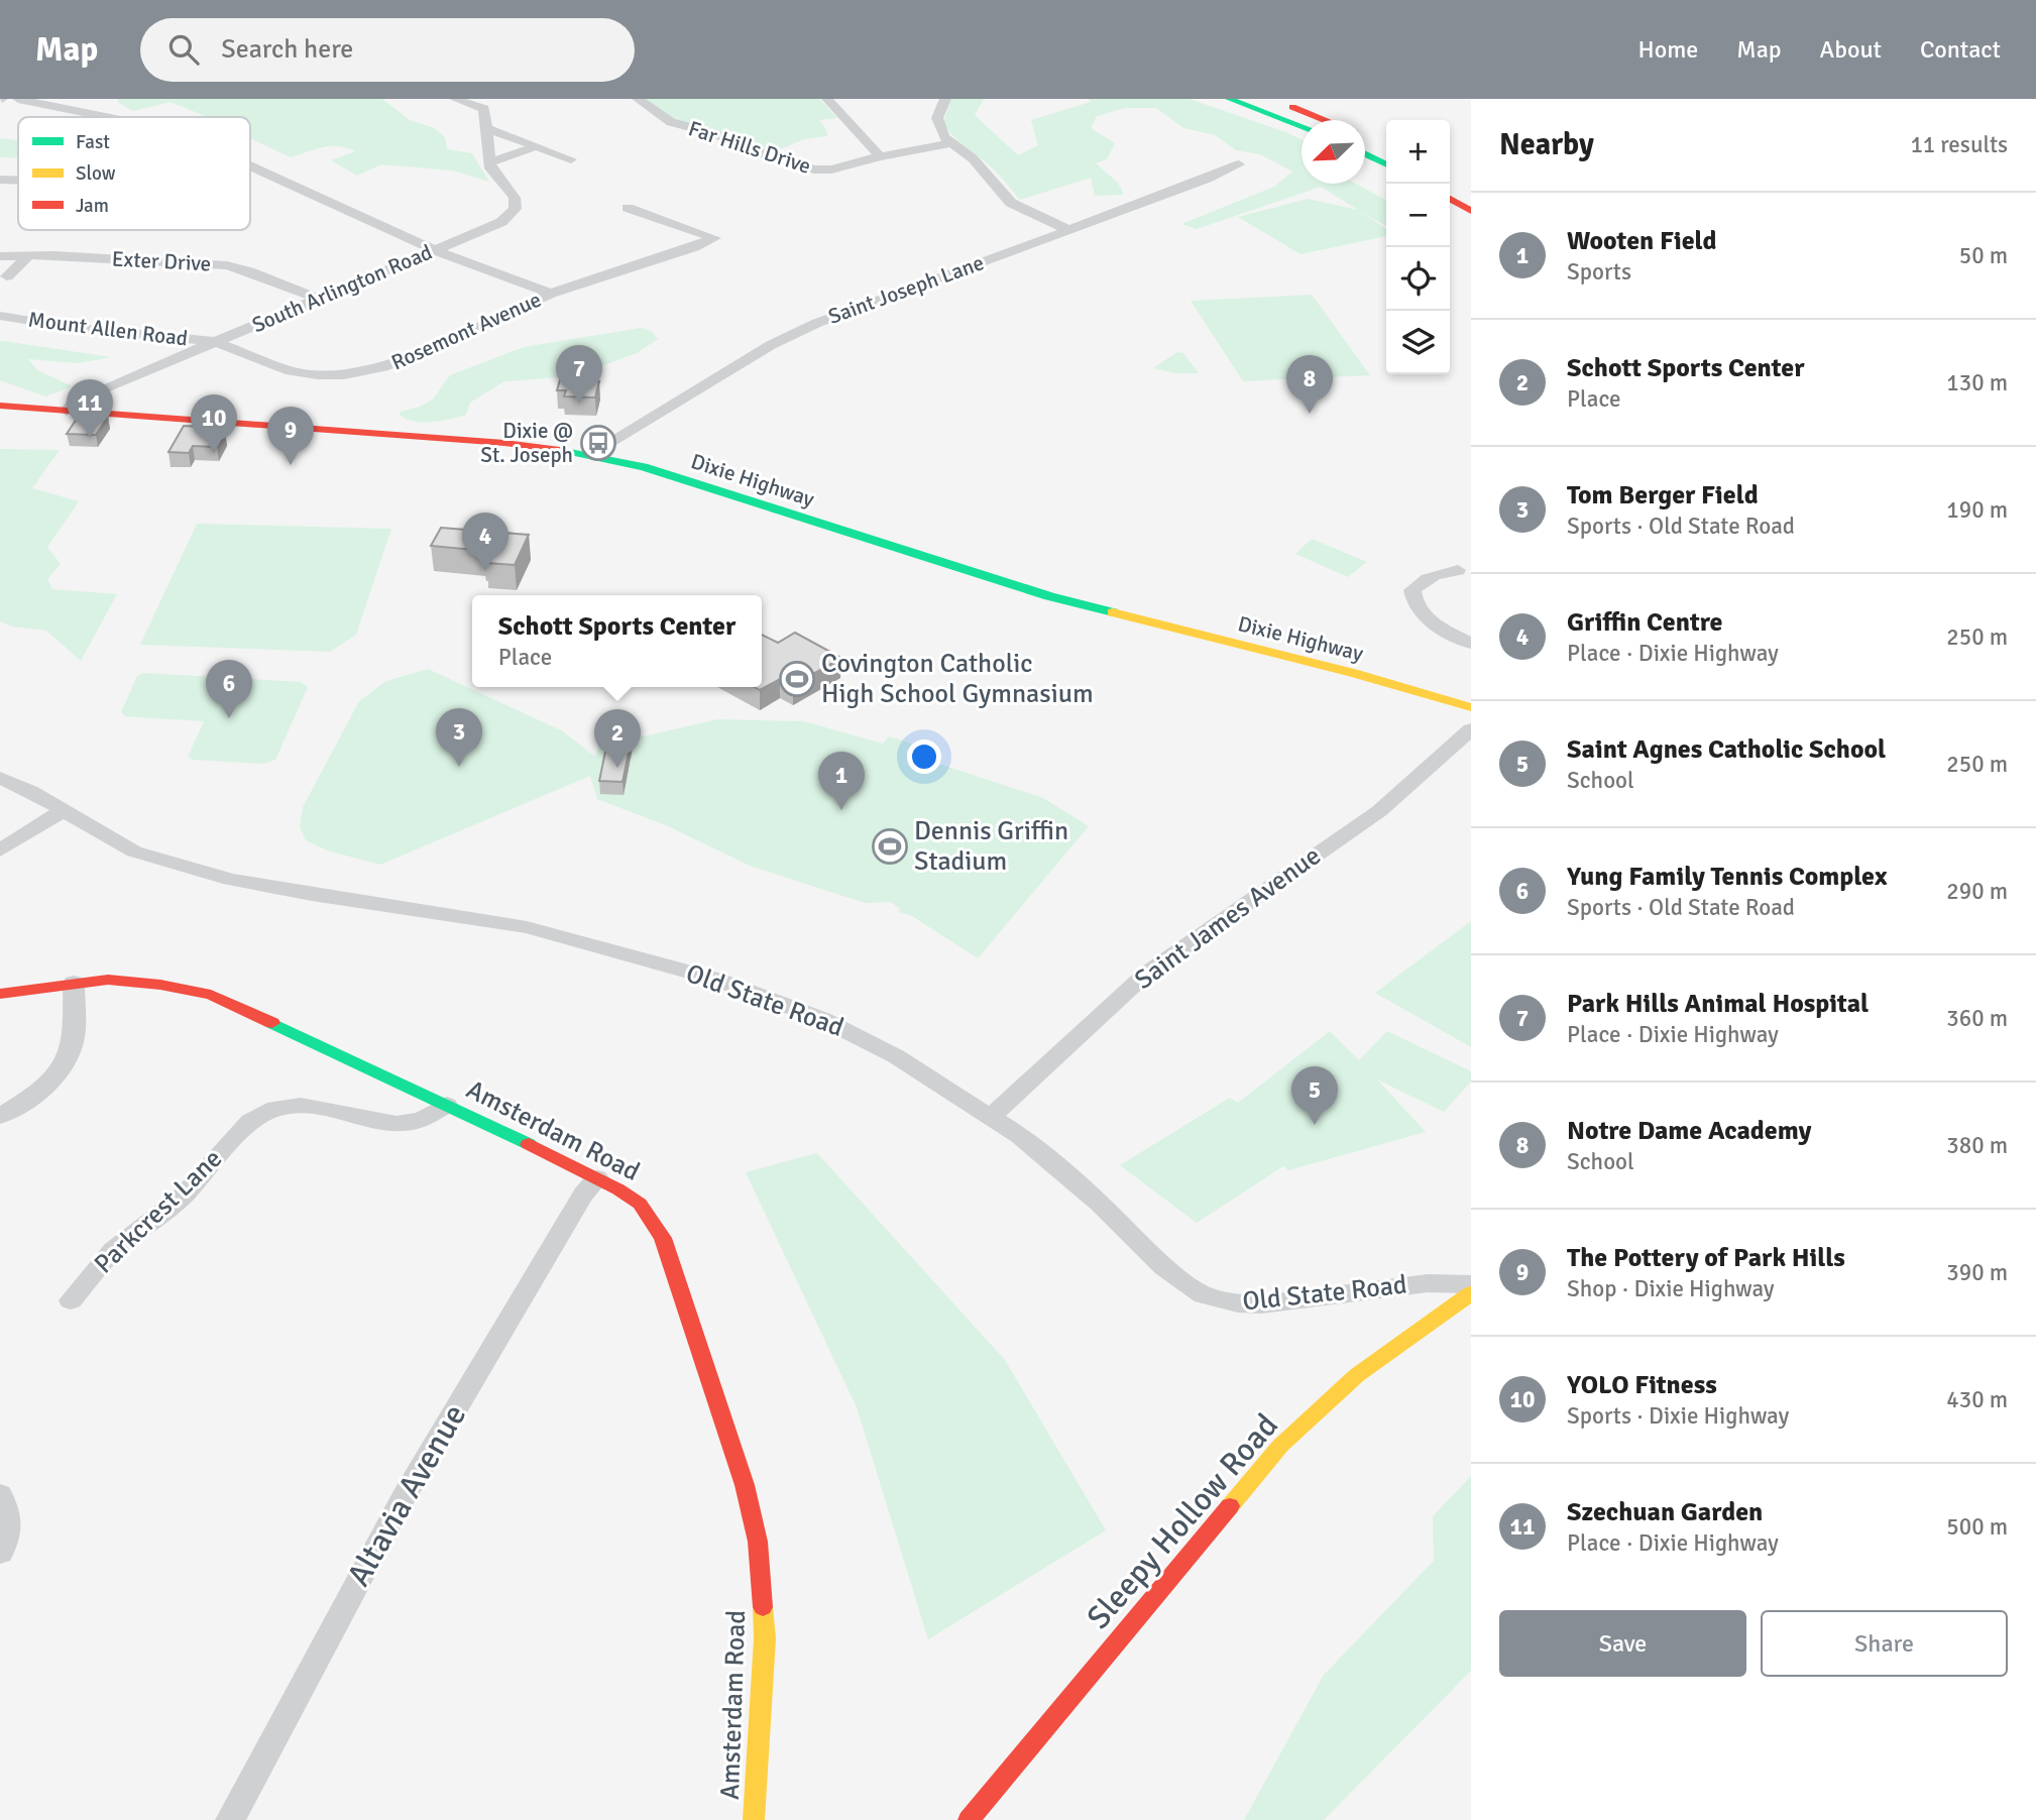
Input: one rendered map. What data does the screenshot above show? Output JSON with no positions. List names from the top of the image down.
{
  "streets": {
    "main road": ["Dixie Highway", "Amsterdam Road", "Sleepy Hollow Road"],
    "street": [
      "Far Hills Drive",
      "Exter Drive",
      "South Arlington Road",
      "Saint Joseph Lane",
      "Mount Allen Road",
      "Rosemont Avenue",
      "Saint James Avenue",
      "Old State Road",
      "Parkcrest Lane",
      "Altavia Avenue"
    ]
  },
  "crossings": [
    ["Exter Drive", "South Arlington Road"],
    ["South Arlington Road", "Mount Allen Road"],
    ["South Arlington Road", "Rosemont Avenue"],
    ["South Arlington Road", "Dixie Highway"],
    ["Saint Joseph Lane", "Dixie Highway"],
    ["Mount Allen Road", "Rosemont Avenue"],
    ["Saint James Avenue", "Old State Road"],
    ["Amsterdam Road", "Parkcrest Lane"],
    ["Amsterdam Road", "Altavia Avenue"]
  ],
  "places": {
    "bus stop": ["Dixie @ St. Joseph"],
    "sports": ["Covington Catholic High School Gymnasium", "Dennis Griffin Stadium"]
  },
  "legend": ["Fast", "Slow", "Jam"],
  "north": "bottom left",
  "page": {
    "header": "Map",
    "search": "Search here",
    "nav": [
      "Home",
      "Map",
      "About",
      "Contact"
    ],
    "heading": ["Nearby", "11 results"],
    "map_buttons": ["+", "−"],
    "list": [
      {
        "mark": "1",
        "name": "Wooten Field",
        "note": "Sports",
        "value": "50 m"
      },
      {
        "mark": "2",
        "name": "Schott Sports Center",
        "note": "Place",
        "value": "130 m"
      },
      {
        "mark": "3",
        "name": "Tom Berger Field",
        "note": "Sports · Old State Road",
        "value": "190 m"
      },
      {
        "mark": "4",
        "name": "Griffin Centre",
        "note": "Place · Dixie Highway",
        "value": "250 m"
      },
      {
        "mark": "5",
        "name": "Saint Agnes Catholic School",
        "note": "School",
        "value": "250 m"
      },
      {
        "mark": "6",
        "name": "Yung Family Tennis Complex",
        "note": "Sports · Old State Road",
        "value": "290 m"
      },
      {
        "mark": "7",
        "name": "Park Hills Animal Hospital",
        "note": "Place · Dixie Highway",
        "value": "360 m"
      },
      {
        "mark": "8",
        "name": "Notre Dame Academy",
        "note": "School",
        "value": "380 m"
      },
      {
        "mark": "9",
        "name": "The Pottery of Park Hills",
        "note": "Shop · Dixie Highway",
        "value": "390 m"
      },
      {
        "mark": "10",
        "name": "YOLO Fitness",
        "note": "Sports · Dixie Highway",
        "value": "430 m"
      },
      {
        "mark": "11",
        "name": "Szechuan Garden",
        "note": "Place · Dixie Highway",
        "value": "500 m"
      }
    ],
    "pins": [
      "7",
      "8",
      "11",
      "10",
      "9",
      "4",
      "6",
      "3",
      "2",
      "1",
      "5"
    ],
    "popup": ["Schott Sports Center", "Place"],
    "buttons": ["Save", "Share"]
  }
}
